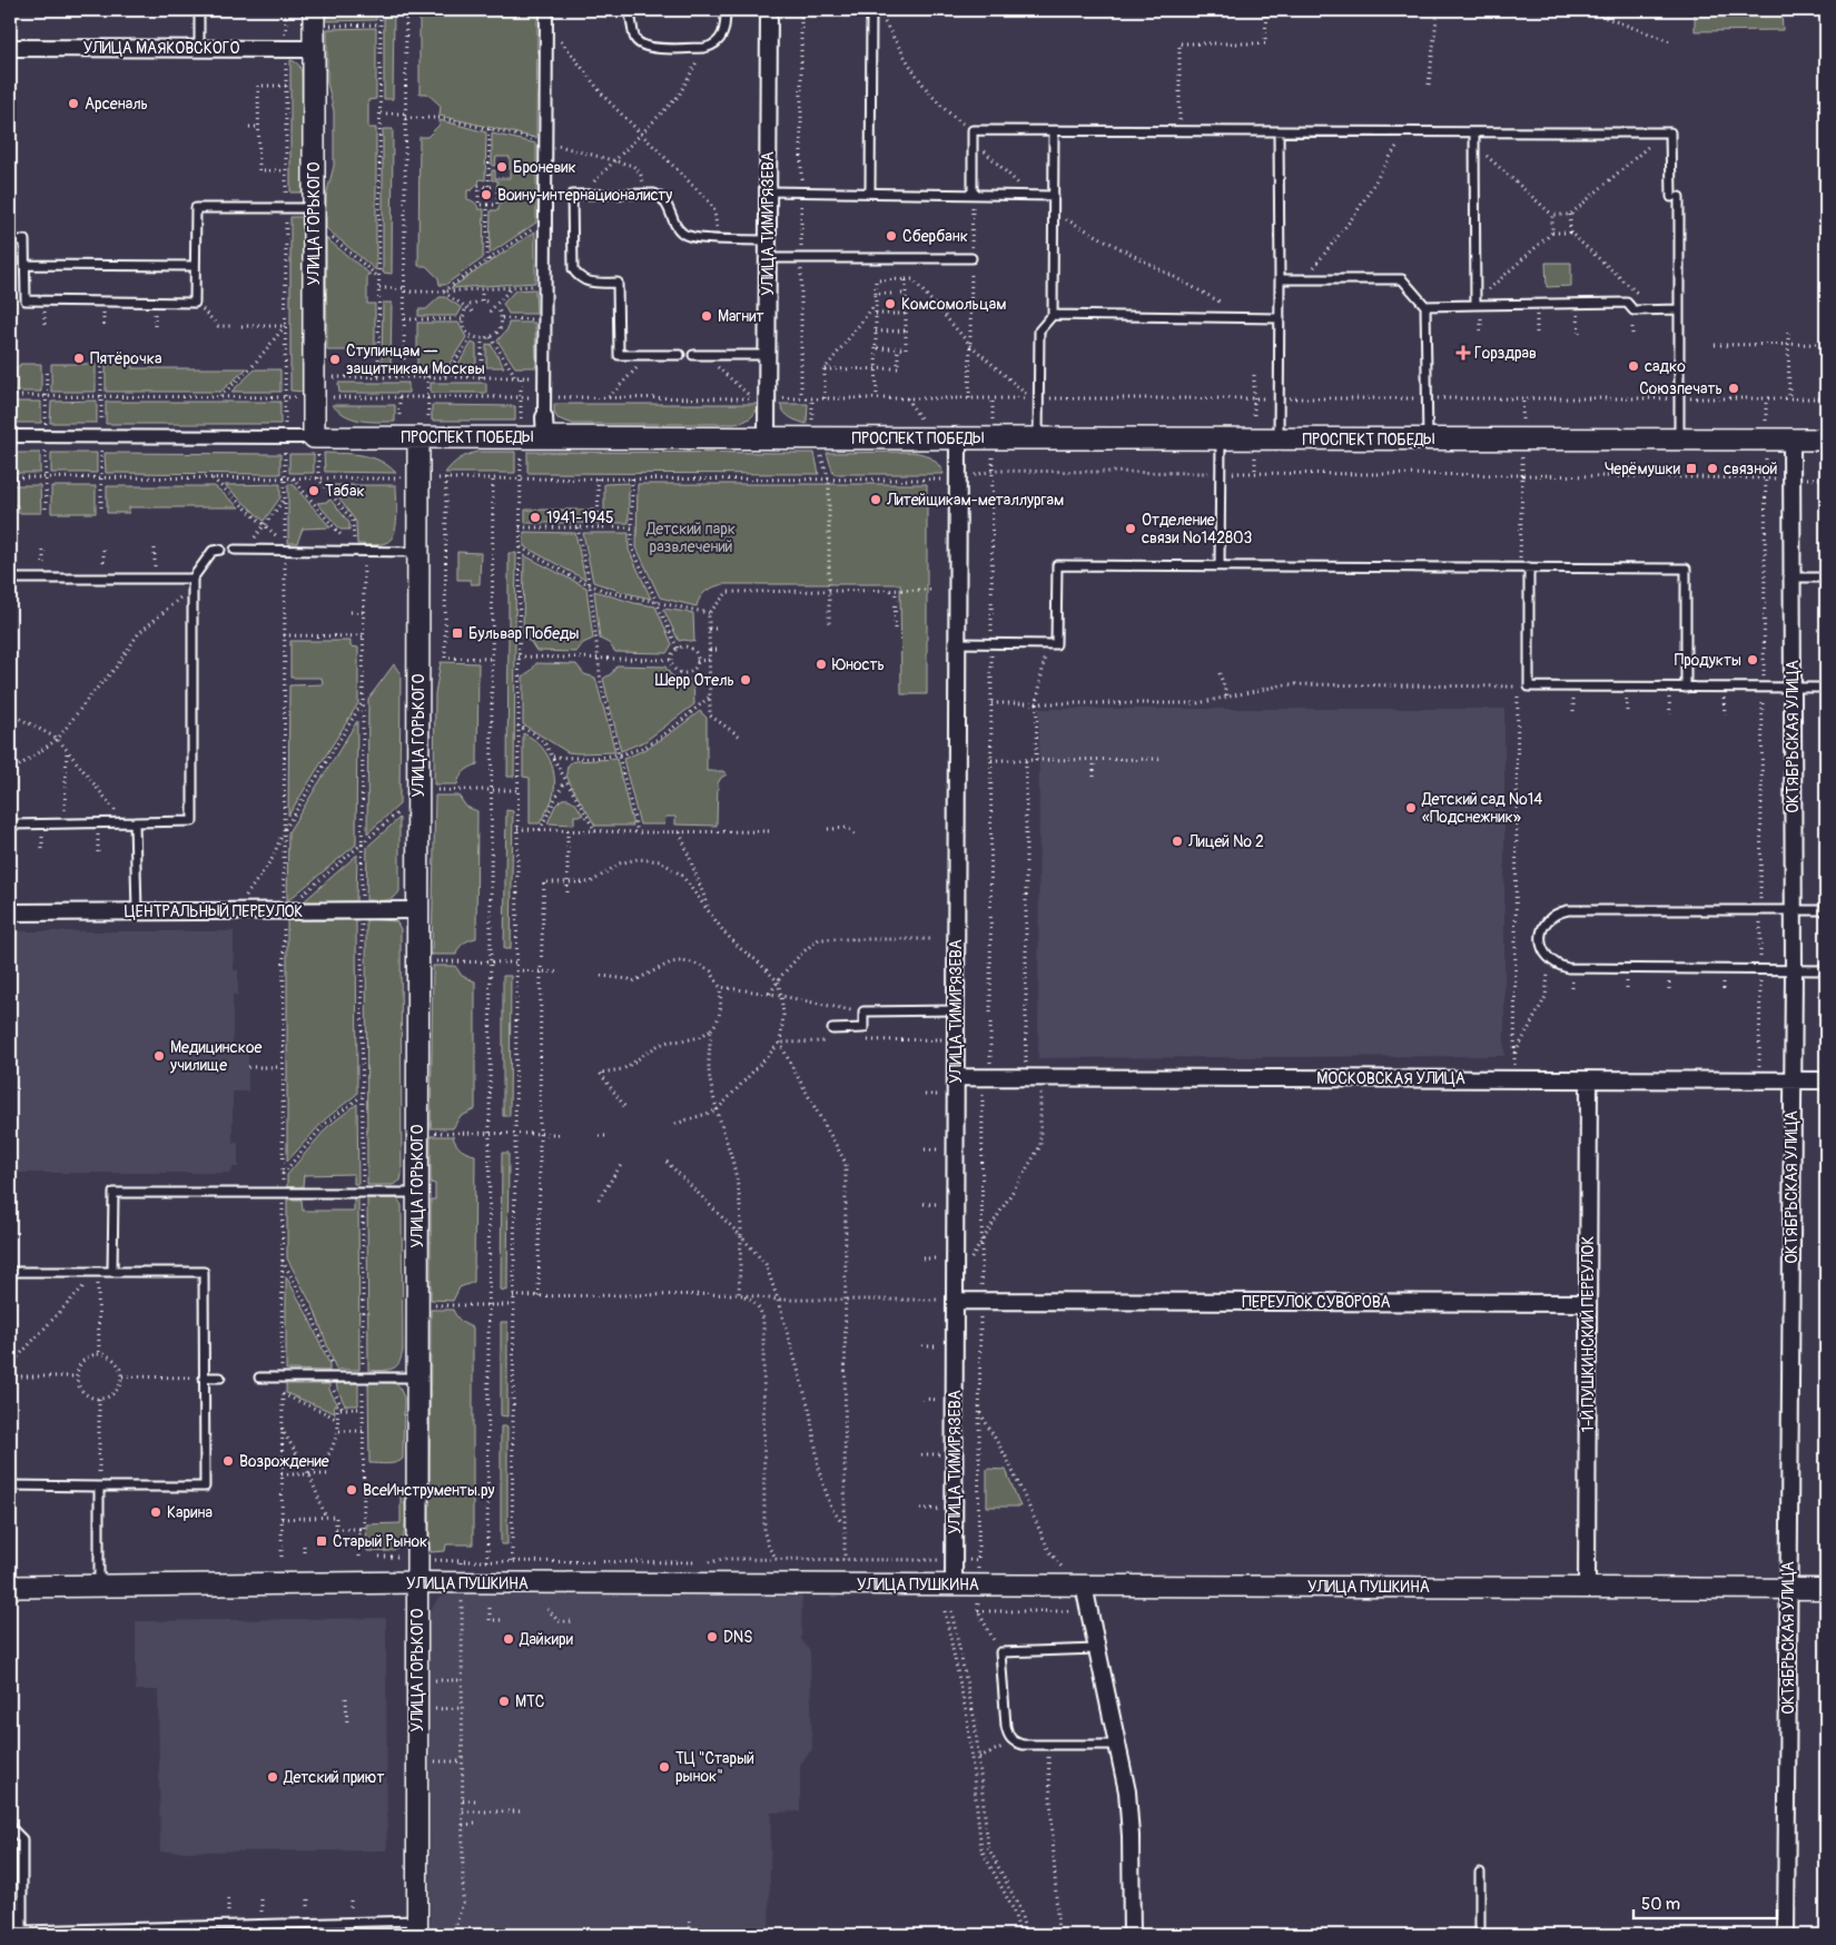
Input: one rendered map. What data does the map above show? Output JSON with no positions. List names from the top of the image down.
{
  "streets": {
    "main road": ["УЛИЦА ГОРЬКОГО", "ПРОСПЕКТ ПОБЕДЫ", "УЛИЦА ПУШКИНА"],
    "street": [
      "УЛИЦА МАЯКОВСКОГО",
      "УЛИЦА ТИМИРЯЗЕВА",
      "ОКТЯБРЬСКАЯ УЛИЦА",
      "ЦЕНТРАЛЬНЫЙ ПЕРЕУЛОК",
      "МОСКОВСКАЯ УЛИЦА",
      "ПЕРЕУЛОК СУВОРОВА",
      "1-Й ПУШКИНСКИЙ ПЕРЕУЛОК"
    ]
  },
  "crossings": [
    ["УЛИЦА МАЯКОВСКОГО", "УЛИЦА ГОРЬКОГО"],
    ["УЛИЦА ГОРЬКОГО", "ПРОСПЕКТ ПОБЕДЫ"],
    ["УЛИЦА ГОРЬКОГО", "ЦЕНТРАЛЬНЫЙ ПЕРЕУЛОК"],
    ["УЛИЦА ГОРЬКОГО", "УЛИЦА ПУШКИНА"],
    ["УЛИЦА ТИМИРЯЗЕВА", "ПРОСПЕКТ ПОБЕДЫ"],
    ["УЛИЦА ТИМИРЯЗЕВА", "МОСКОВСКАЯ УЛИЦА"],
    ["УЛИЦА ТИМИРЯЗЕВА", "ПЕРЕУЛОК СУВОРОВА"],
    ["УЛИЦА ТИМИРЯЗЕВА", "УЛИЦА ПУШКИНА"],
    ["ПРОСПЕКТ ПОБЕДЫ", "ОКТЯБРЬСКАЯ УЛИЦА"],
    ["ОКТЯБРЬСКАЯ УЛИЦА", "МОСКОВСКАЯ УЛИЦА"],
    ["ОКТЯБРЬСКАЯ УЛИЦА", "УЛИЦА ПУШКИНА"],
    ["МОСКОВСКАЯ УЛИЦА", "1-Й ПУШКИНСКИЙ ПЕРЕУЛОК"],
    ["ПЕРЕУЛОК СУВОРОВА", "1-Й ПУШКИНСКИЙ ПЕРЕУЛОК"],
    ["1-Й ПУШКИНСКИЙ ПЕРЕУЛОК", "УЛИЦА ПУШКИНА"]
  ],
  "parks": ["Детский парк развлечений"],
  "places": {
    "other": [
      "Арсеналь",
      "Броневик",
      "Воину-интернационалисту",
      "Сбербанк",
      "Комсомольцам",
      "Магнит",
      "Пятёрочка",
      "Ступинцам — защитникам Москвы",
      "садко",
      "Союзпечать",
      "связной",
      "Табак",
      "Литейщикам-металлургам",
      "1941-1945",
      "Отделение связи №142803",
      "Продукты",
      "Юность",
      "Шерр Отель",
      "Детский сад №14 «Подснежник»",
      "Лицей № 2",
      "Медицинское училище",
      "Возрождение",
      "ВсеИнструменты.ру",
      "Карина",
      "DNS",
      "Дайкири",
      "МТС",
      "ТЦ \"Старый рынок\"",
      "Детский приют"
    ],
    "health": ["Горздрав"],
    "transit": ["Черёмушки", "Бульвар Победы", "Старый Рынок"]
  },
  "scale_bar": "50 m"
}
